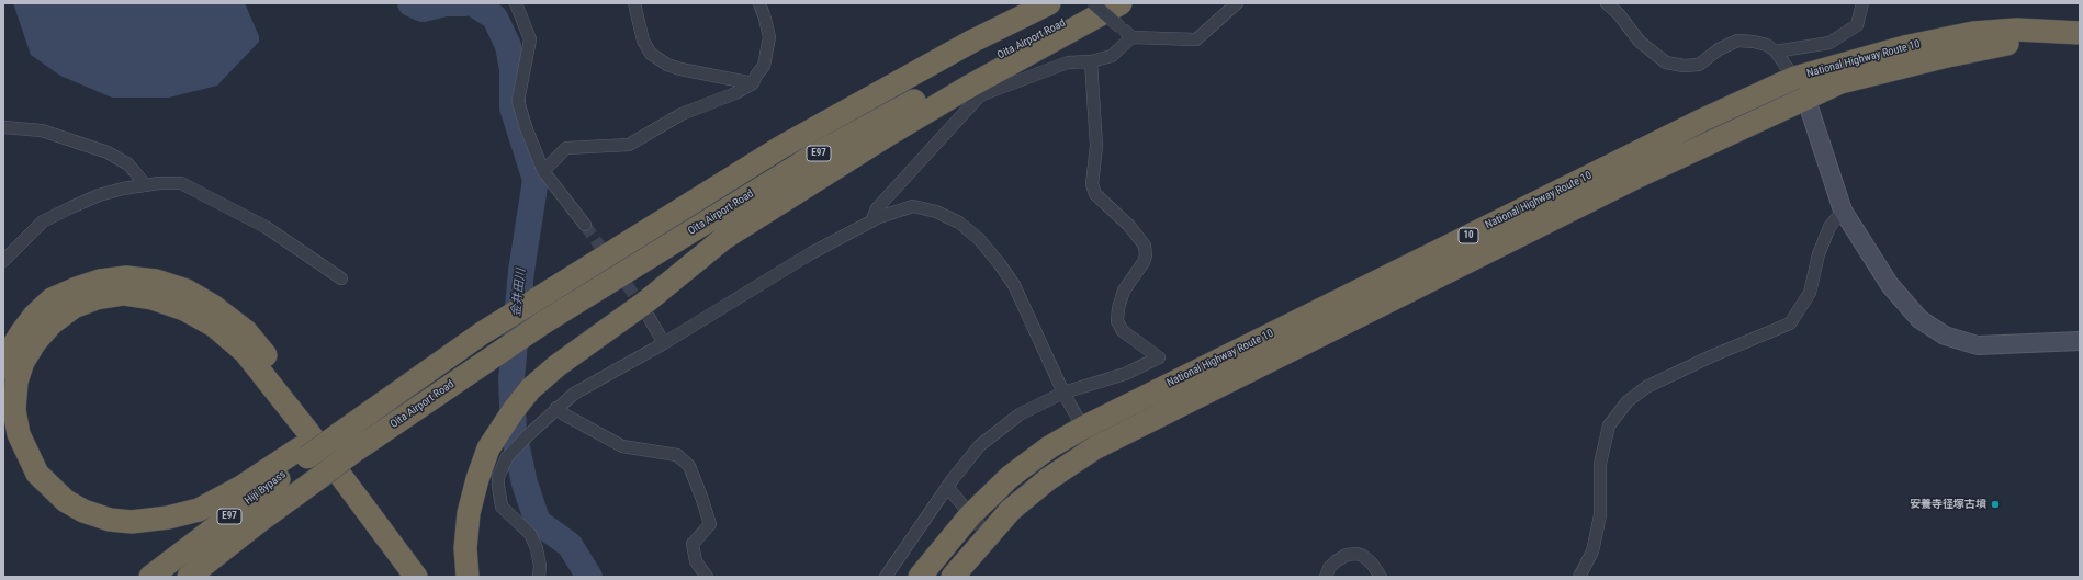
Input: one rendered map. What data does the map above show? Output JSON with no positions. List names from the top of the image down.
{
  "streets": {
    "highway": [
      "Oita Airport Road",
      "National Highway Route 10",
      "E97",
      "10",
      "Hiji Bypass"
    ]
  },
  "crossings": [
    ["Oita Airport Road", "Hiji Bypass"]
  ],
  "water": ["金井田川"],
  "places": ["安養寺径塚古墳"]
}
